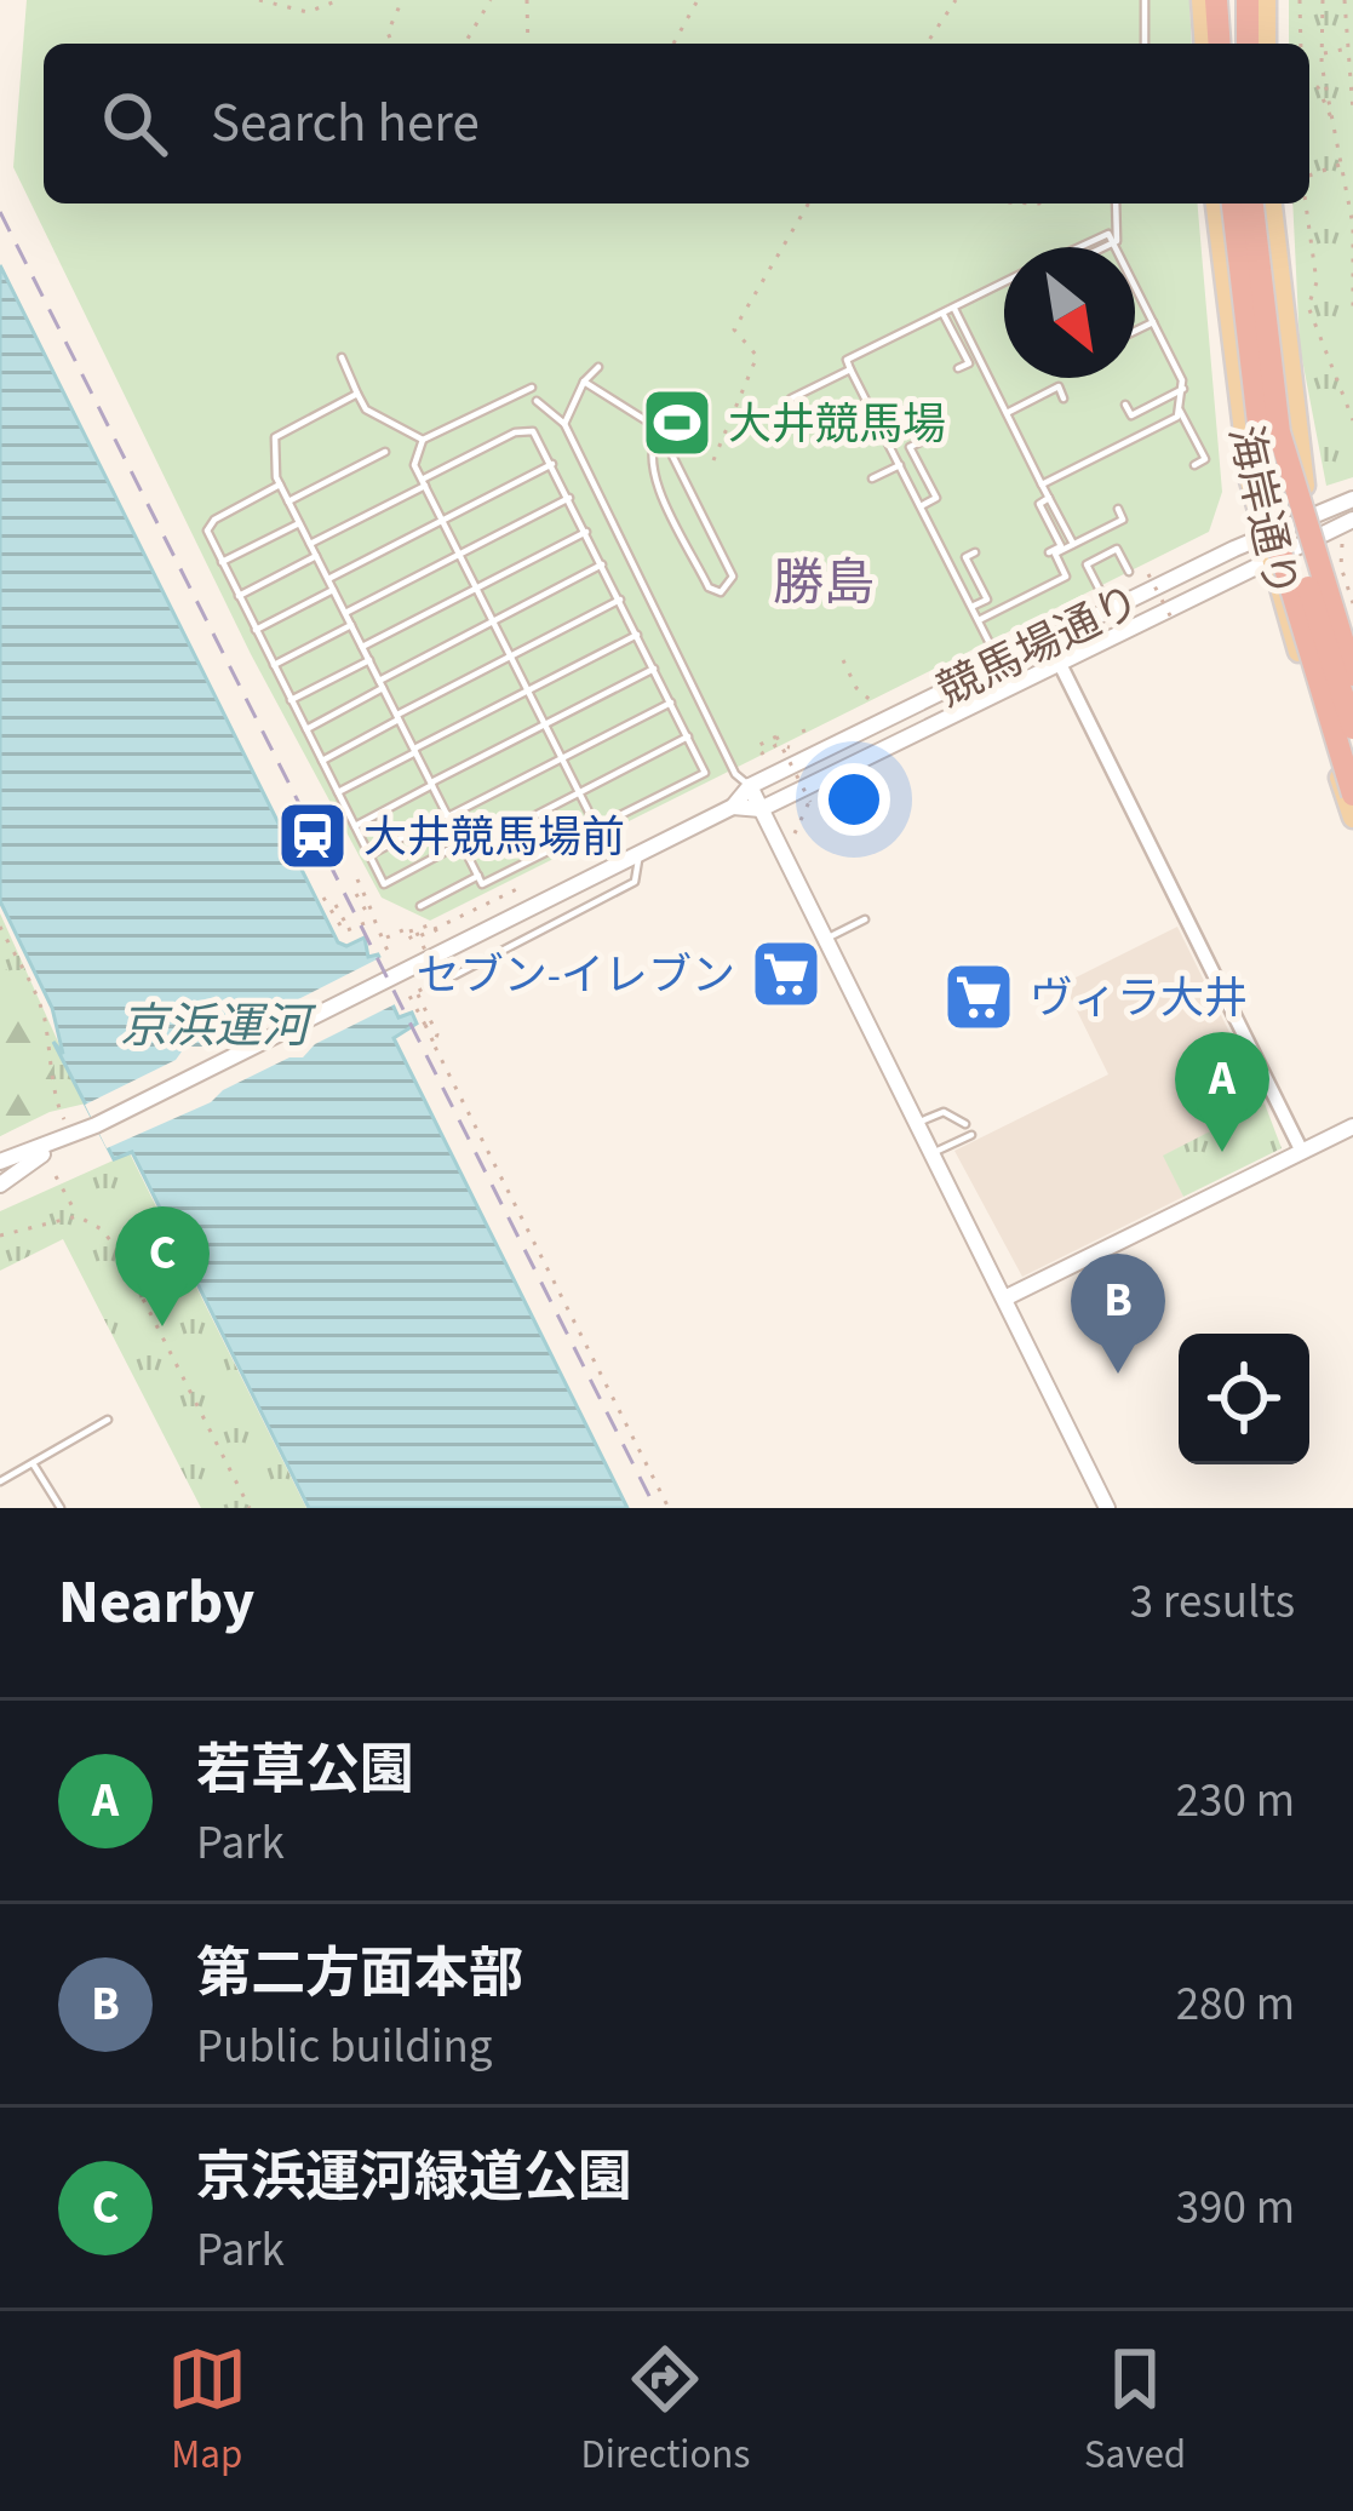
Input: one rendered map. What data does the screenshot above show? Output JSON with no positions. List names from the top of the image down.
{
  "streets": {
    "main road": ["海岸通り"],
    "street": ["競馬場通り"]
  },
  "crossings": [
    ["海岸通り", "競馬場通り"]
  ],
  "districts": ["勝島"],
  "water": ["京浜運河"],
  "places": {
    "sports": ["大井競馬場"],
    "station": ["大井競馬場前"],
    "supermarket": ["セブン-イレブン", "ヴィラ大井"]
  },
  "north": "bottom right",
  "page": {
    "search": "Search here",
    "pins": ["A", "C", "B"],
    "heading": ["Nearby", "3 results"],
    "list": [
      {
        "mark": "A",
        "name": "若草公園",
        "note": "Park",
        "value": "230 m"
      },
      {
        "mark": "B",
        "name": "第二方面本部",
        "note": "Public building",
        "value": "280 m"
      },
      {
        "mark": "C",
        "name": "京浜運河緑道公園",
        "note": "Park",
        "value": "390 m"
      }
    ],
    "nav": ["Map", "Directions", "Saved"]
  }
}
